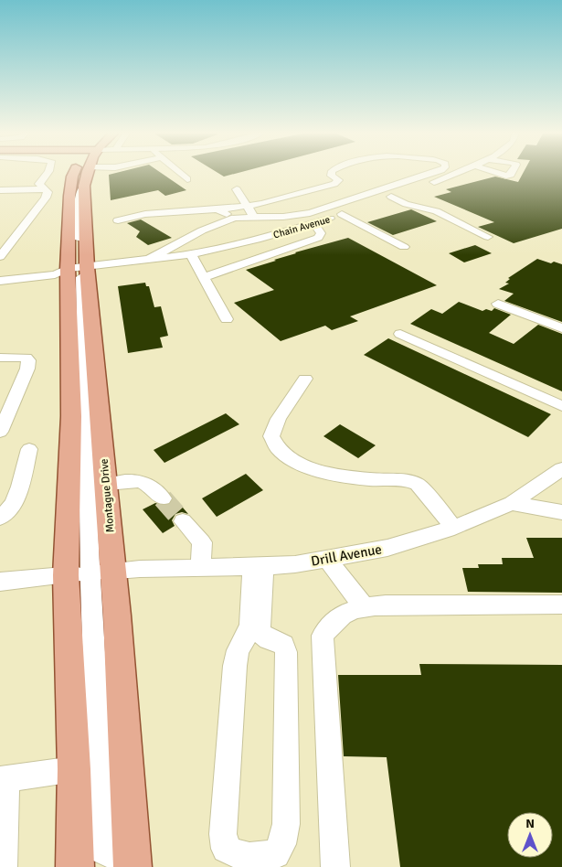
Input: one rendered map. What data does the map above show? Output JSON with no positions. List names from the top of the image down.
{
  "streets": {
    "main road": ["Montague Drive"],
    "street": ["Chain Avenue", "Drill Avenue"]
  },
  "crossings": [
    ["Chain Avenue", "Montague Drive"],
    ["Montague Drive", "Drill Avenue"]
  ],
  "north": "top"
}
